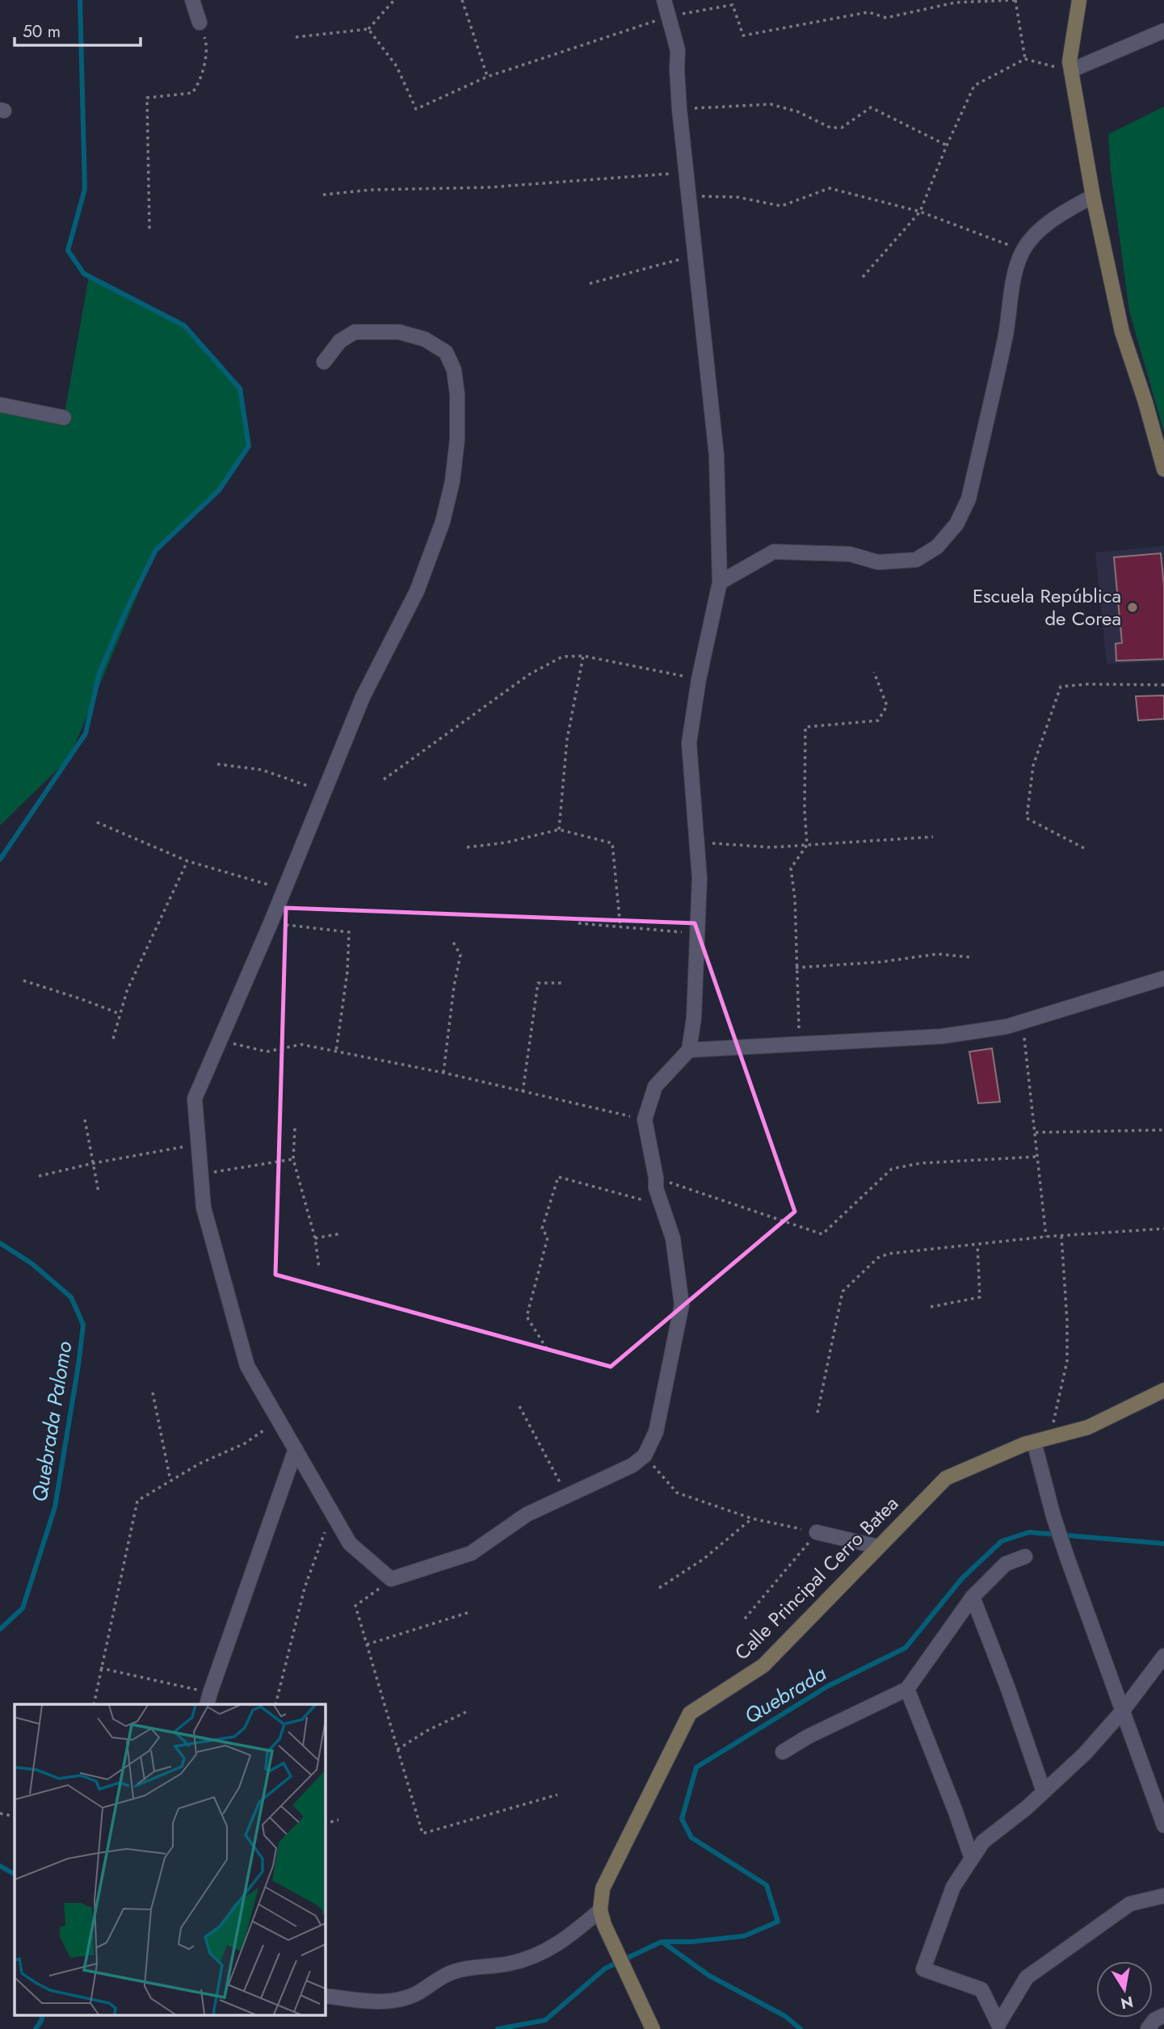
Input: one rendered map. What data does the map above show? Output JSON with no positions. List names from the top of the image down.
{
  "streets": {
    "street": ["Calle Principal Cerro Batea"]
  },
  "water": ["Quebrada Palomo", "Quebrada"],
  "places": ["Escuela República de Corea"],
  "scale_bar": "50 m",
  "north": "bottom"
}
